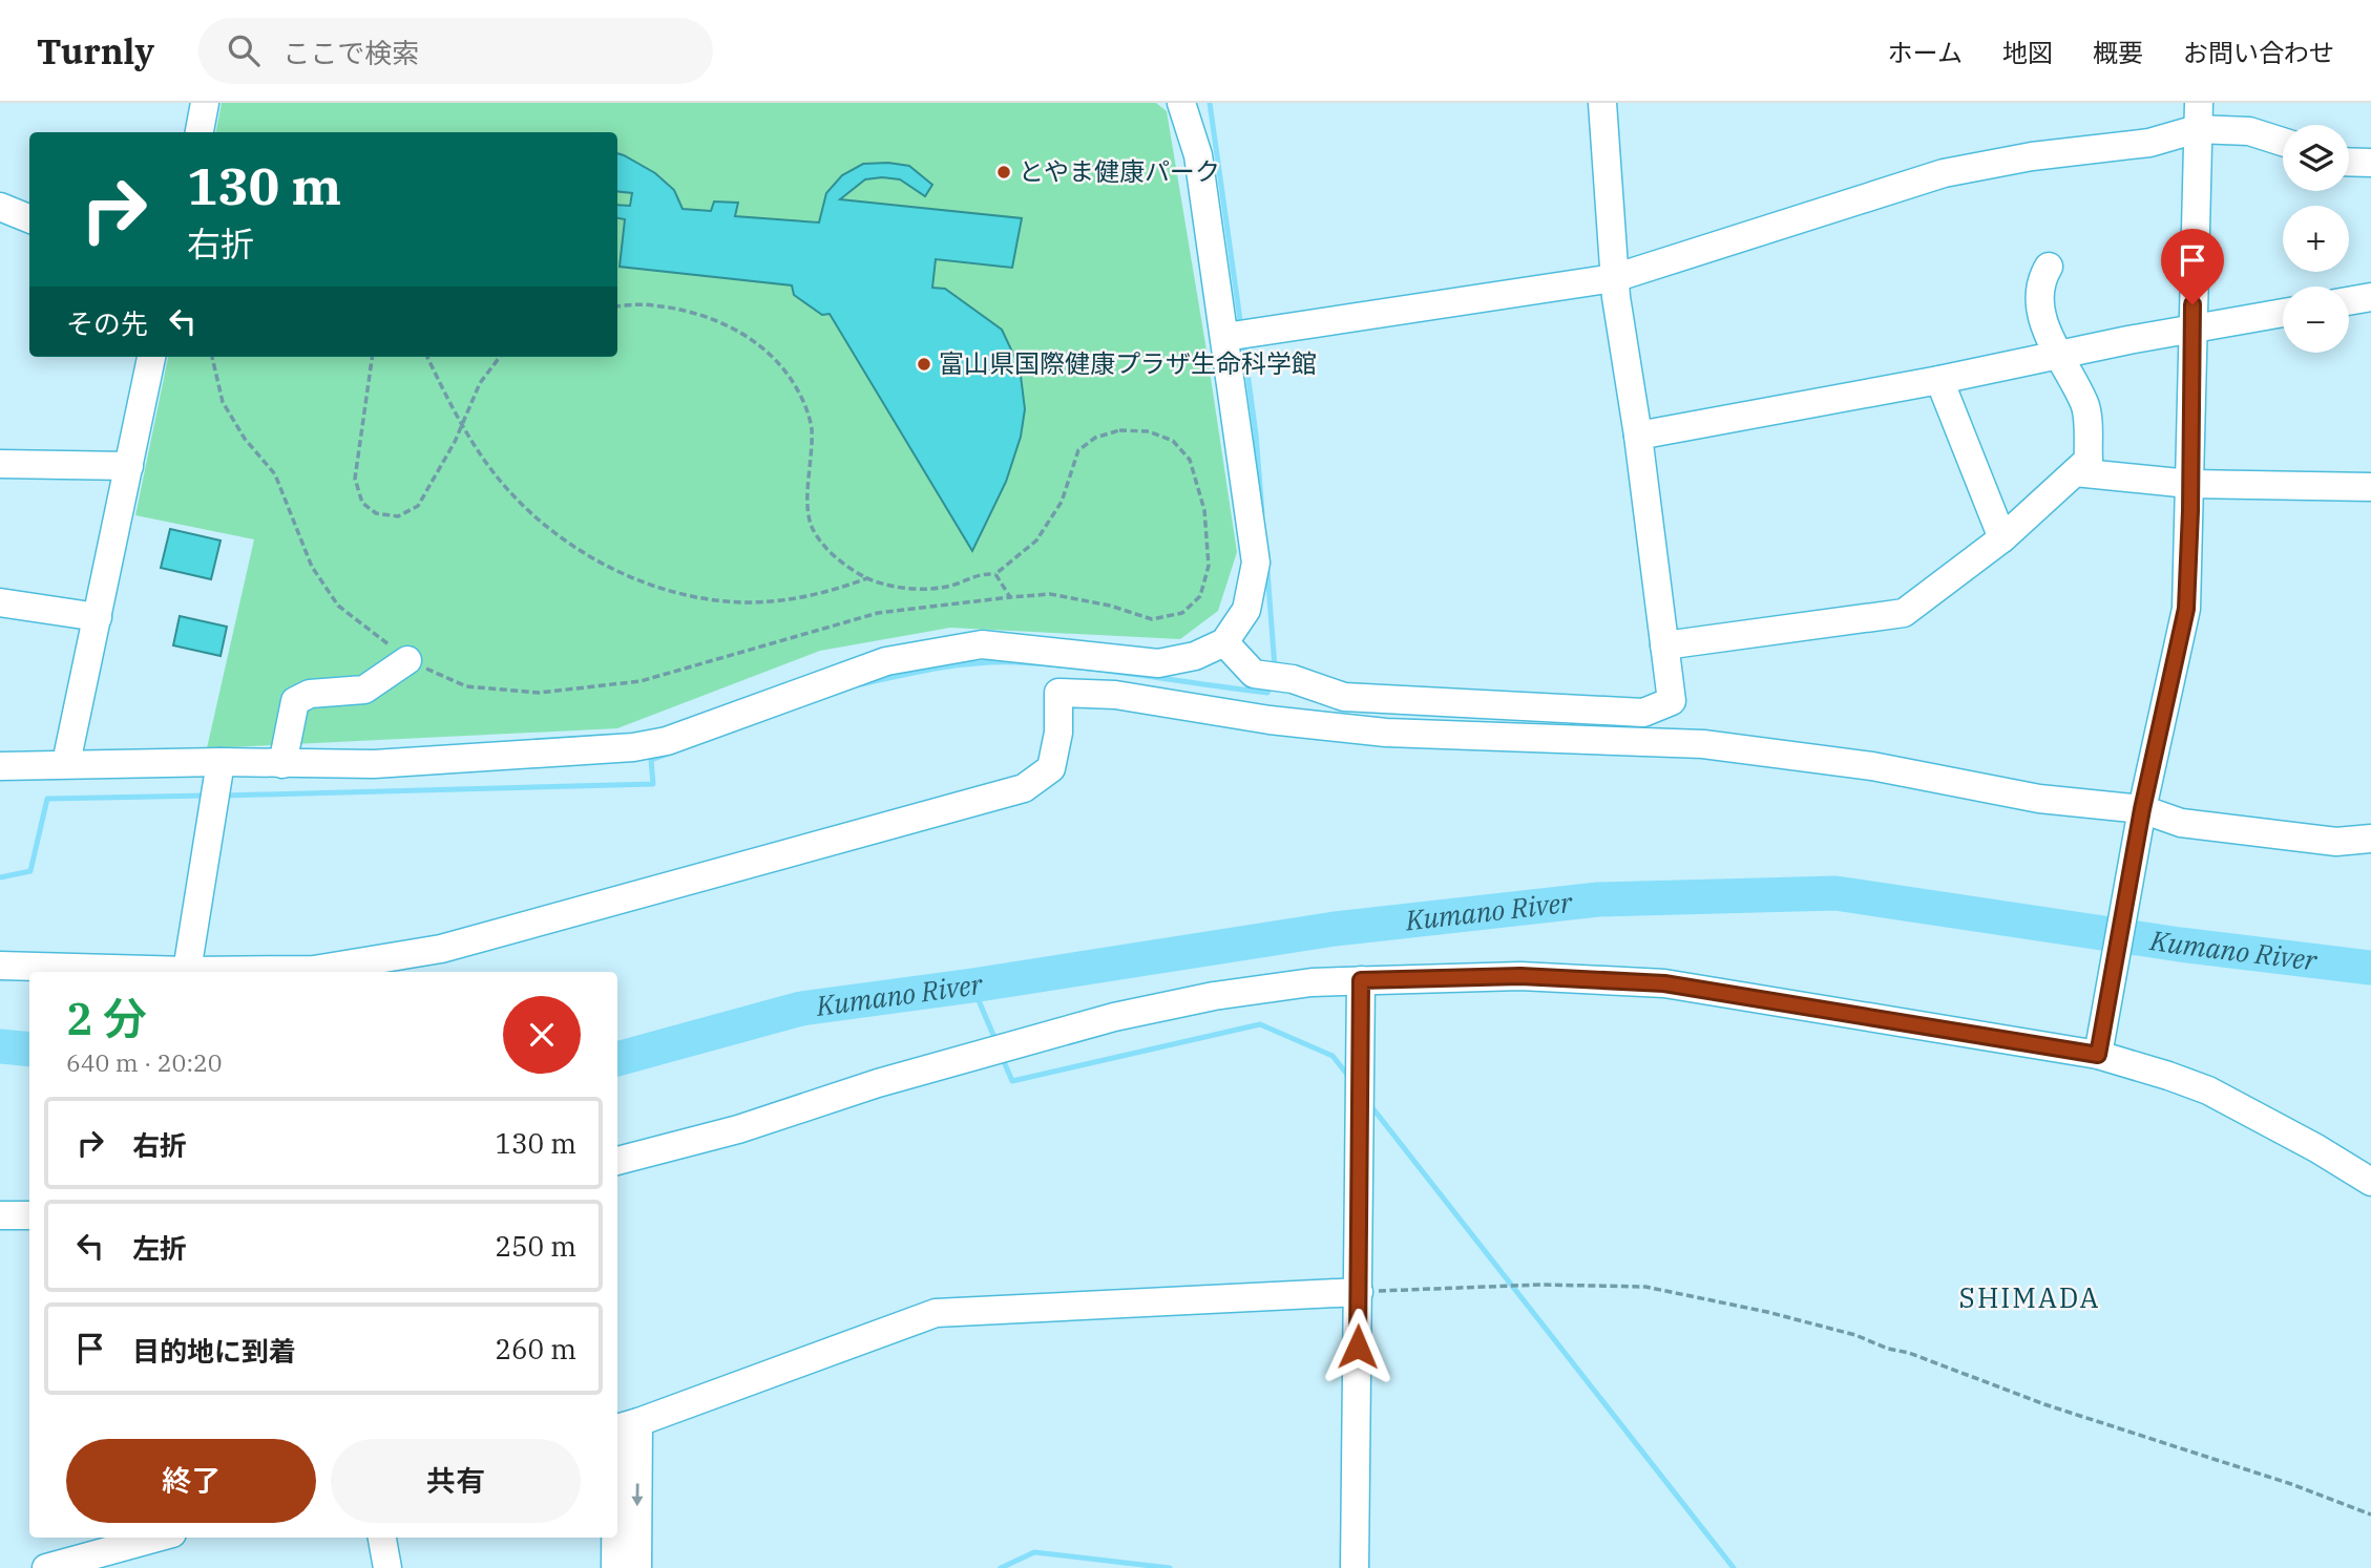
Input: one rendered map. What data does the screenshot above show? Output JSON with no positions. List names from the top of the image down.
{
  "districts": ["SHIMADA"],
  "water": ["Kumano River"],
  "places": ["とやま健康パーク", "富山県国際健康プラザ生命科学館"],
  "page": {
    "header": "Turnly",
    "search": "ここで検索",
    "nav": [
      "ホーム",
      "地図",
      "概要",
      "お問い合わせ"
    ],
    "map_buttons": ["+", "−"],
    "turn": ["130 m", "右折"],
    "then": "その先",
    "heading": ["2 分", "640 m · 20:20"],
    "list": [
      {
        "name": "右折",
        "value": "130 m"
      },
      {
        "name": "左折",
        "value": "250 m"
      },
      {
        "name": "目的地に到着",
        "value": "260 m"
      }
    ],
    "buttons": ["終了", "共有"]
  }
}
